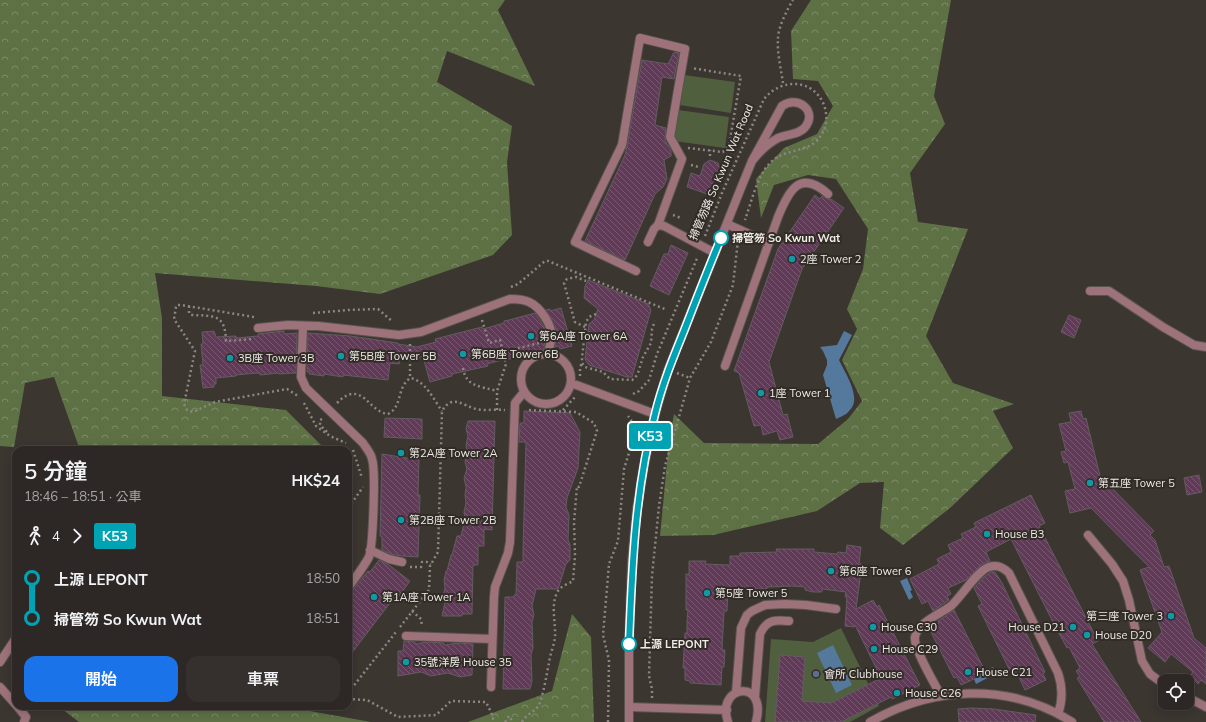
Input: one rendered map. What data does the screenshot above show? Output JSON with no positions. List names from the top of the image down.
{
  "streets": {
    "path": ["掃管笏路 So Kwun Wat Road"]
  },
  "places": [
    "掃管笏 So Kwun Wat",
    "2座 Tower 2",
    "第6A座 Tower 6A",
    "第6B座 Tower 6B",
    "第5B座 Tower 5B",
    "3B座 Tower 3B",
    "1座 Tower 1",
    "第2A座 Tower 2A",
    "第五座 Tower 5",
    "第2B座 Tower 2B",
    "House B3",
    "第6座 Tower 6",
    "第5座 Tower 5",
    "第1A座 Tower 1A",
    "第三座 Tower 3",
    "House C30",
    "House D21",
    "House D20",
    "上源 LEPONT",
    "House C29",
    "35號洋房 House 35",
    "House C21",
    "會所 Clubhouse",
    "House C26"
  ],
  "lines": ["bus line K53"],
  "page": {
    "on_map": "K53",
    "heading": ["5 分鐘", "18:46 – 18:51 · 公車", "HK$24"],
    "legs": ["4", "K53"],
    "list": [
      {
        "name": "上源 LEPONT",
        "value": "18:50"
      },
      {
        "name": "掃管笏 So Kwun Wat",
        "value": "18:51"
      }
    ],
    "buttons": ["開始", "車票"]
  }
}
